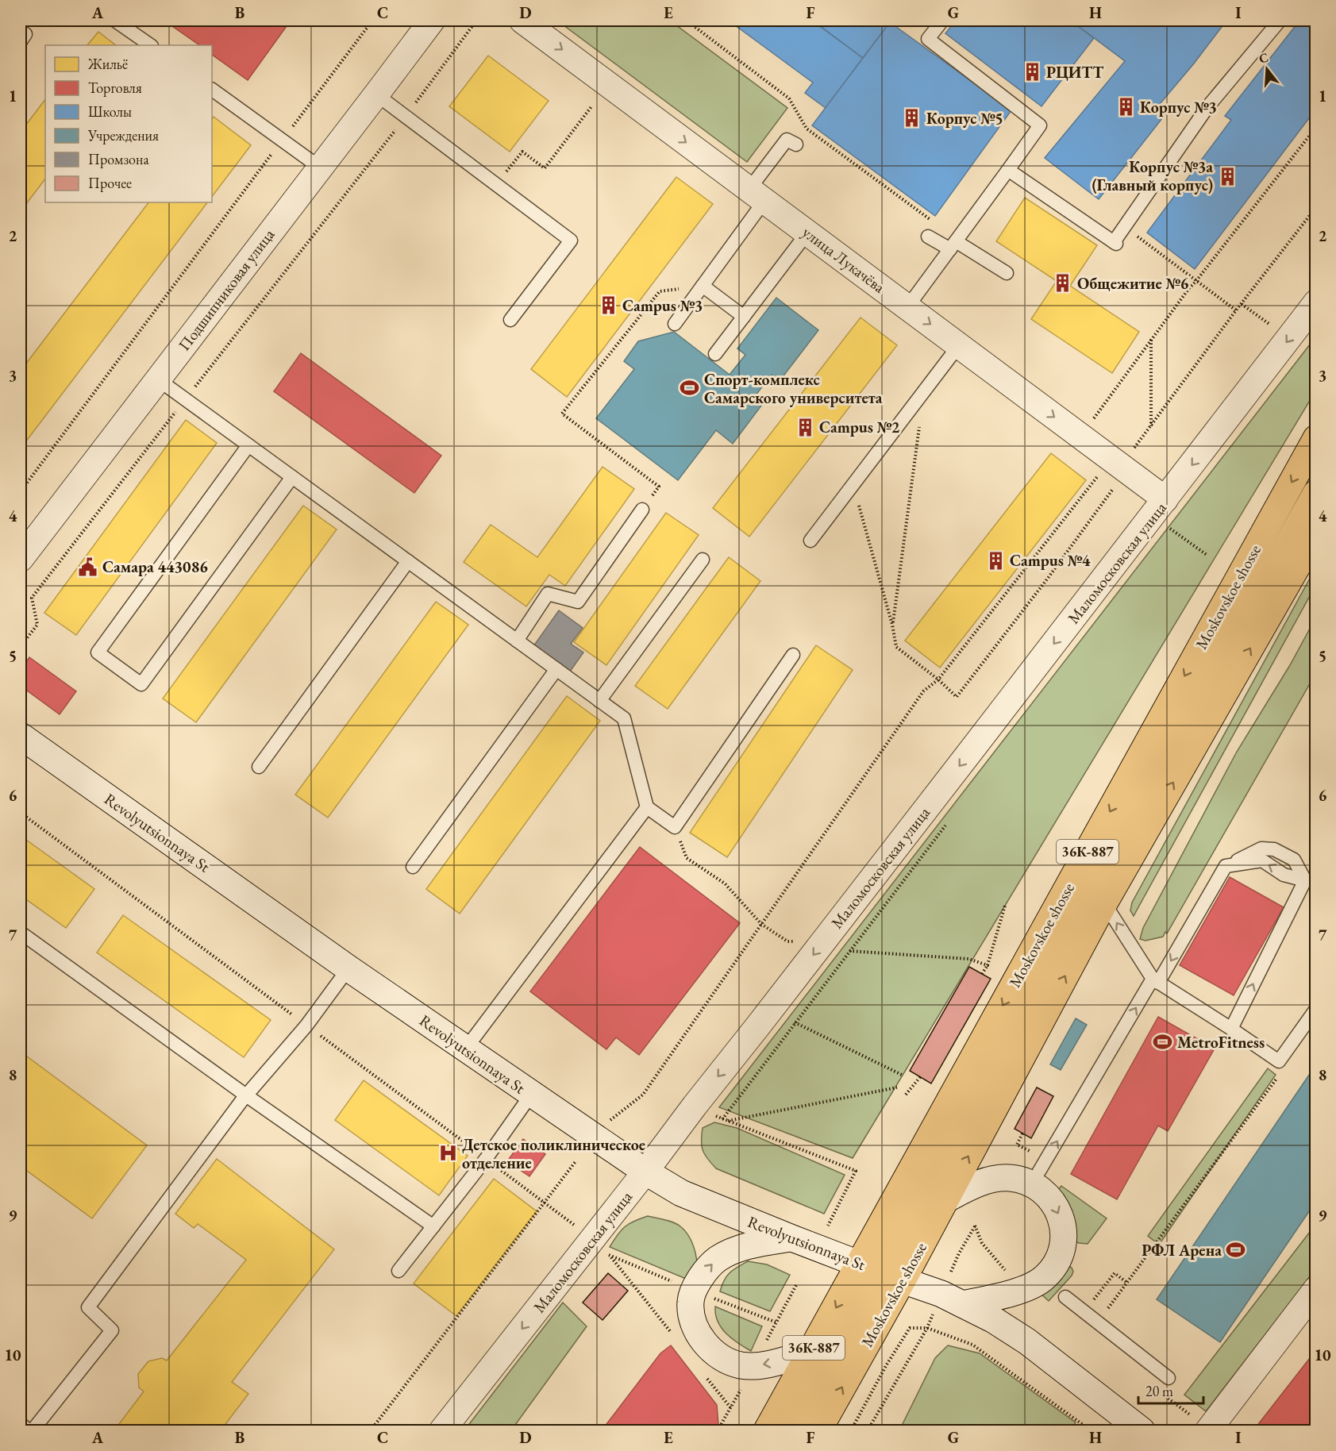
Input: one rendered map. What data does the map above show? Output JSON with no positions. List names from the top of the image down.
{
  "streets": {
    "main road": ["Moskovskoe shosse", "Revolyutsionnaya St", "36К-887"],
    "street": ["улица Лукачёва", "Подшипниковая улица", "Маломосковская улица"]
  },
  "crossings": [
    ["улица Лукачёва", "Маломосковская улица"],
    ["Маломосковская улица", "Revolyutsionnaya St"],
    ["Moskovskoe shosse", "Revolyutsionnaya St"]
  ],
  "one_way": ["улица Лукачёва", "Маломосковская улица"],
  "places": {
    "building": [
      "РЦИТТ",
      "Корпус №3",
      "Корпус №5",
      "Корпус №3a (Главный корпус)",
      "Общежитие №6",
      "Campus №3",
      "Campus №2",
      "Campus №4"
    ],
    "sports": ["Спорт-комплекс Самарского университета", "MetroFitness", "РФЛ Арена"],
    "public building": ["Самара 443086"],
    "hospital": ["Детское поликлиническое отделение"]
  },
  "legend": [
    "Жильё",
    "Торговля",
    "Школы",
    "Учреждения",
    "Промзона",
    "Прочее"
  ],
  "scale_bar": "20 m",
  "north": "top",
  "grid": {
    "columns": [
      "A",
      "B",
      "C",
      "D",
      "E",
      "F",
      "G",
      "H",
      "I"
    ],
    "rows": [
      "1",
      "2",
      "3",
      "4",
      "5",
      "6",
      "7",
      "8",
      "9",
      "10"
    ]
  }
}
